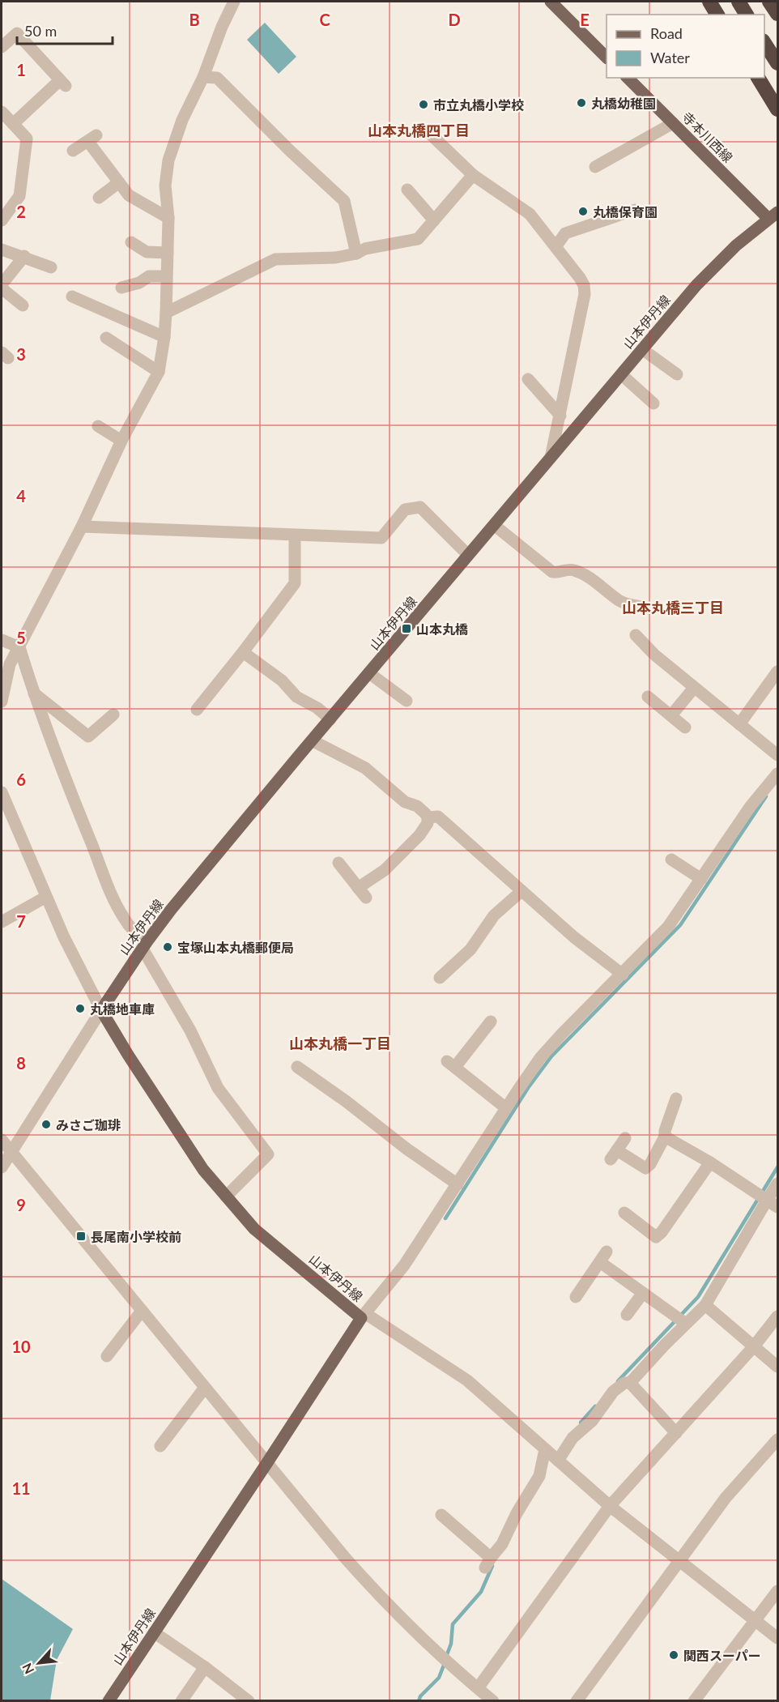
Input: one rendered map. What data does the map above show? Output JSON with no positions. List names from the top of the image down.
{
  "streets": {
    "main road": ["寺本川西線", "山本伊丹線"]
  },
  "crossings": [
    ["寺本川西線", "山本伊丹線"]
  ],
  "districts": ["山本丸橋四丁目", "山本丸橋三丁目", "山本丸橋一丁目"],
  "places": {
    "other": [
      "丸橋幼稚園",
      "市立丸橋小学校",
      "丸橋保育園",
      "宝塚山本丸橋郵便局",
      "丸橋地車庫",
      "みさご珈琲",
      "関西スーパー"
    ],
    "transit": ["山本丸橋", "長尾南小学校前"]
  },
  "legend": ["Road", "Water"],
  "scale_bar": "50 m",
  "north": "bottom left",
  "grid": {
    "columns": [
      "B",
      "C",
      "D",
      "E"
    ],
    "rows": [
      "1",
      "2",
      "3",
      "4",
      "5",
      "6",
      "7",
      "8",
      "9",
      "10",
      "11"
    ]
  }
}
